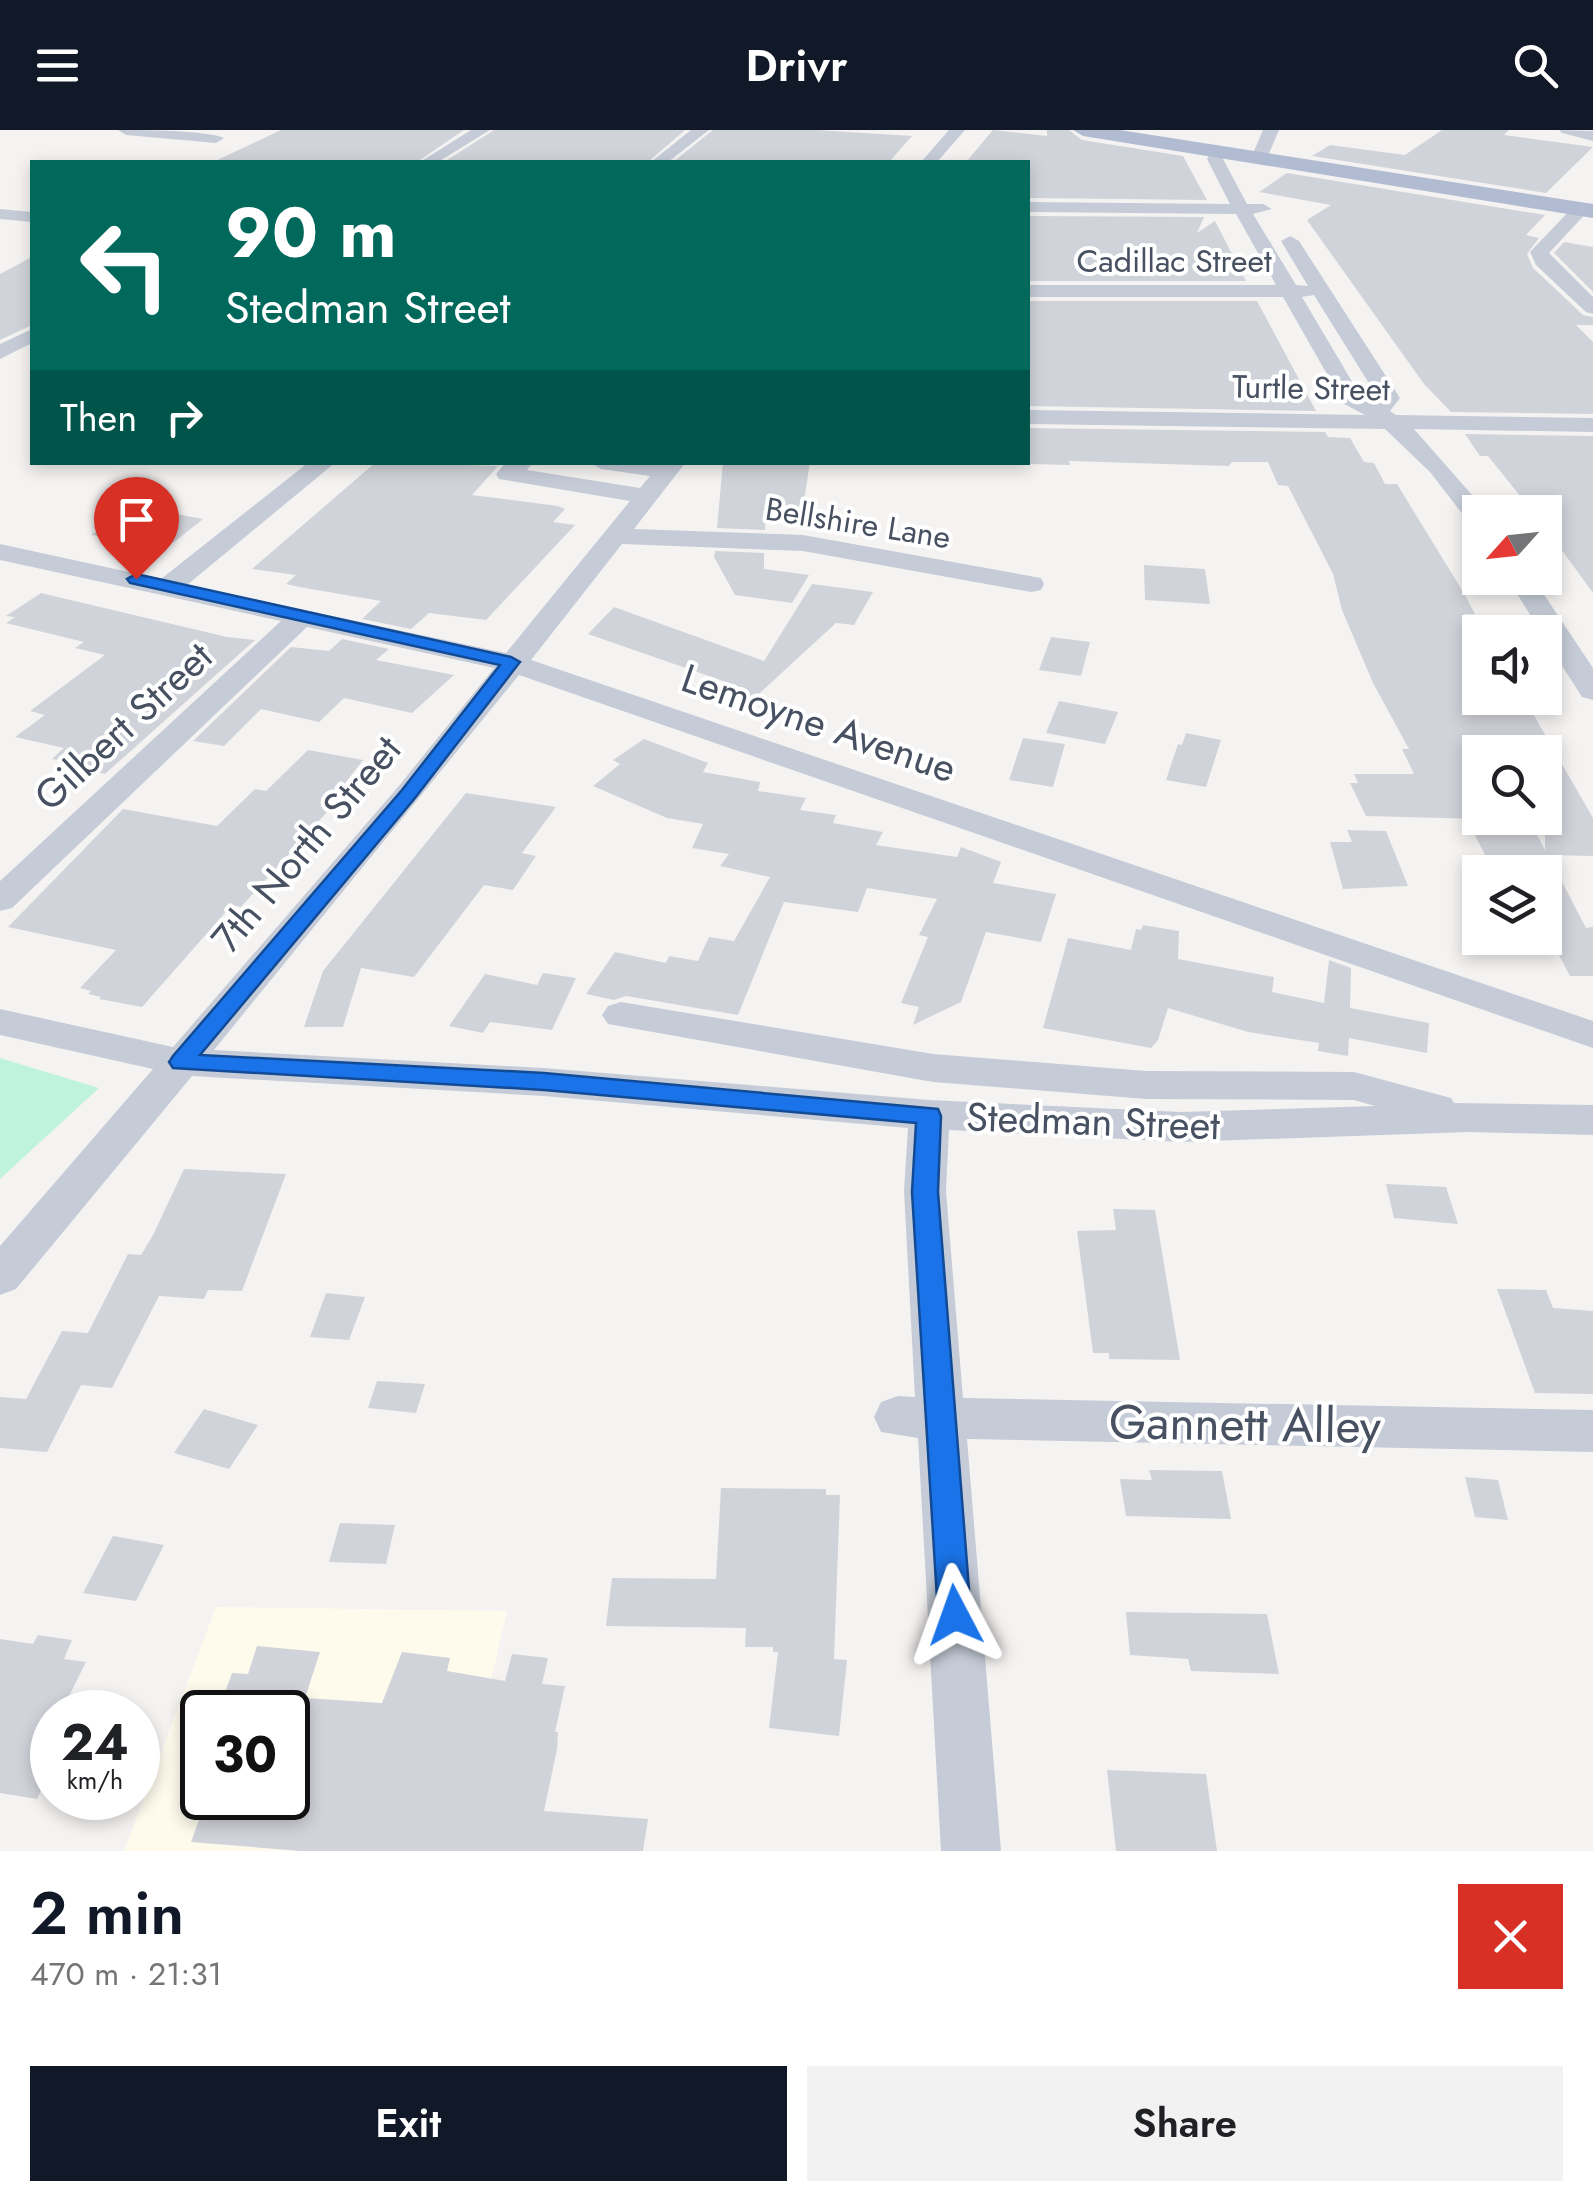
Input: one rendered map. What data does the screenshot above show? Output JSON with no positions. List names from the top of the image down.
{
  "streets": {
    "street": [
      "Cadillac Street",
      "Turtle Street",
      "Bellshire Lane",
      "Lemoyne Avenue",
      "Gilbert Street",
      "7th North Street",
      "Stedman Street",
      "Gannett Alley"
    ]
  },
  "crossings": [
    ["Bellshire Lane", "7th North Street"],
    ["Lemoyne Avenue", "Gilbert Street"],
    ["Lemoyne Avenue", "7th North Street"],
    ["7th North Street", "Stedman Street"]
  ],
  "north": "bottom left",
  "page": {
    "header": "Drivr",
    "turn": ["90 m", "Stedman Street"],
    "then": "Then",
    "speed": "24 km/h",
    "limit": "30",
    "heading": ["2 min", "470 m · 21:31"],
    "buttons": ["Exit", "Share"]
  }
}
